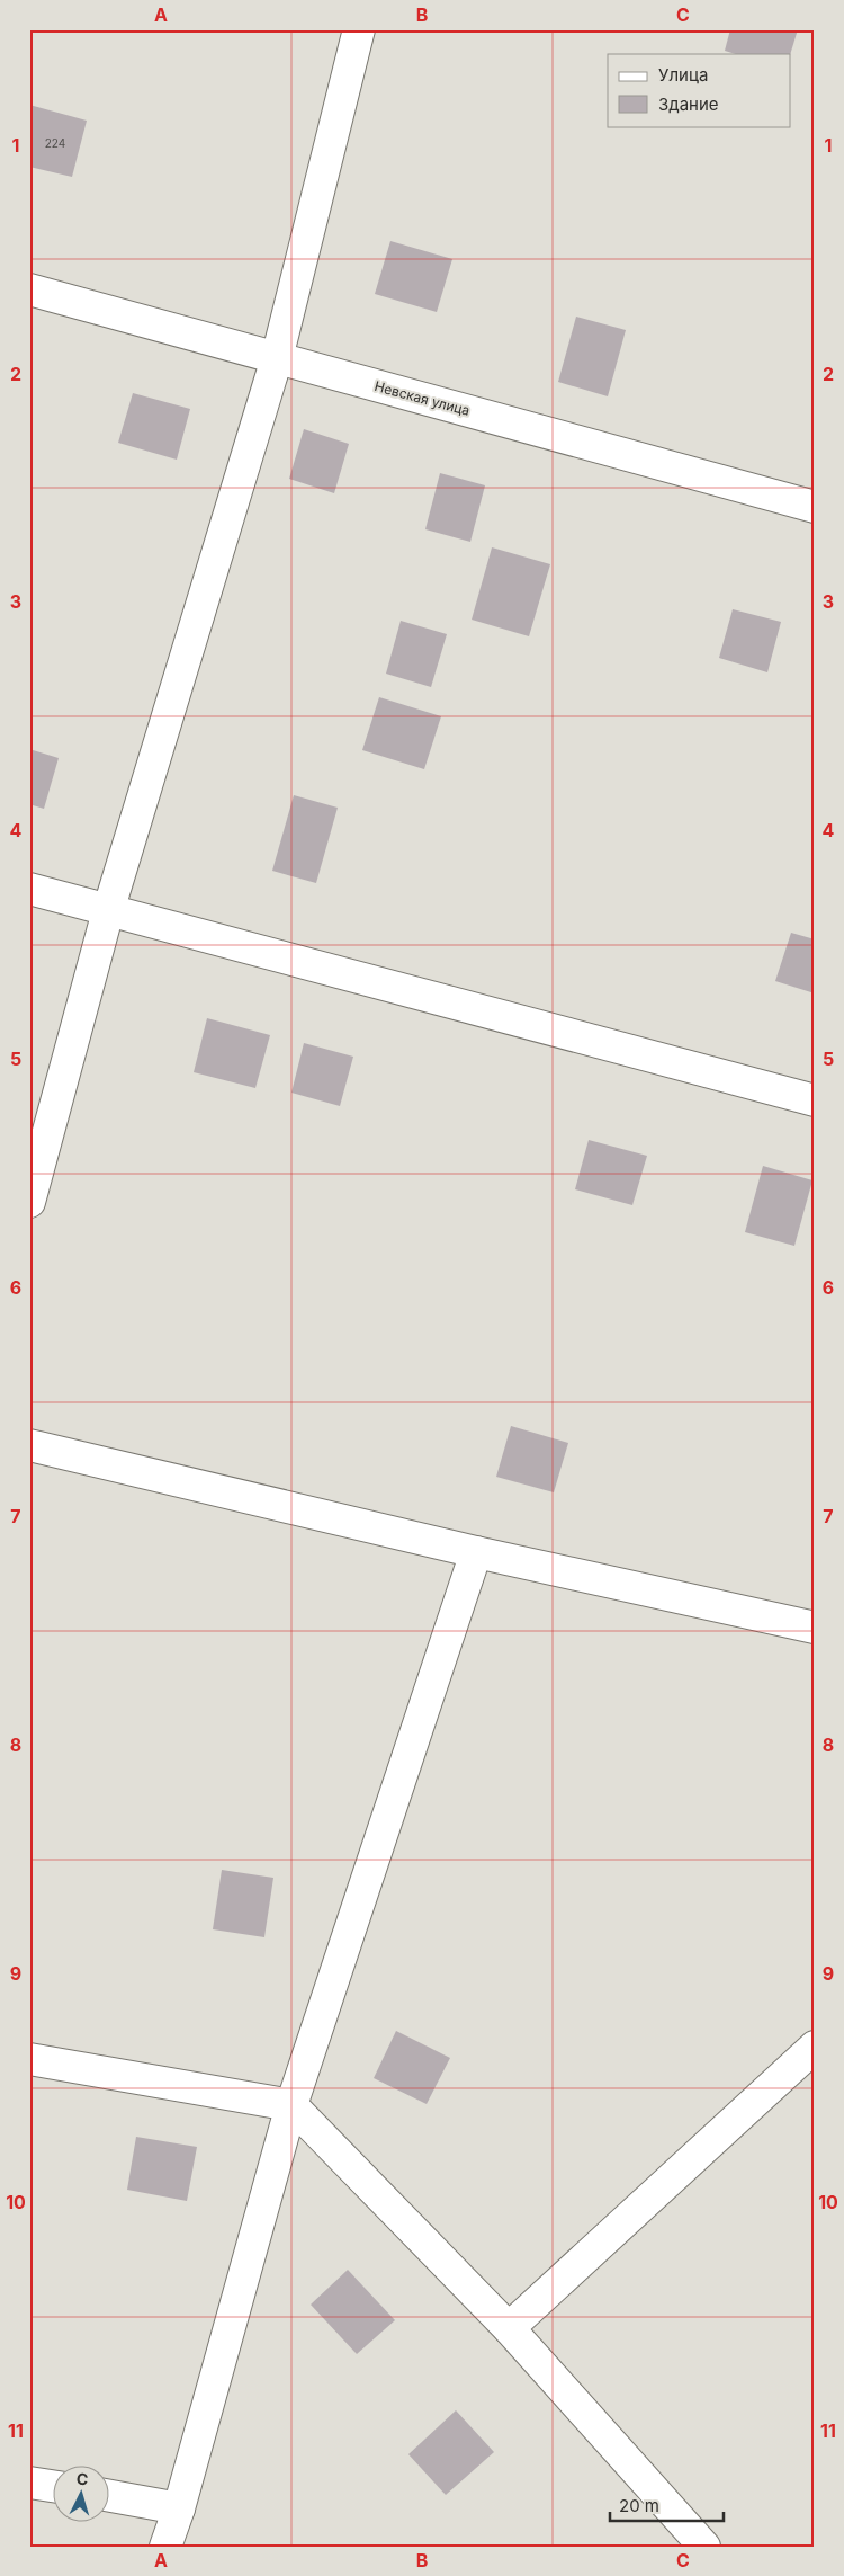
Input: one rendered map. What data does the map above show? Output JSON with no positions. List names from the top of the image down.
{
  "streets": {
    "street": ["Невская улица"]
  },
  "house_numbers": ["224"],
  "legend": ["Улица", "Здание"],
  "scale_bar": "20 m",
  "north": "top",
  "grid": {
    "columns": ["A", "B", "C"],
    "rows": [
      "1",
      "2",
      "3",
      "4",
      "5",
      "6",
      "7",
      "8",
      "9",
      "10",
      "11"
    ]
  }
}
